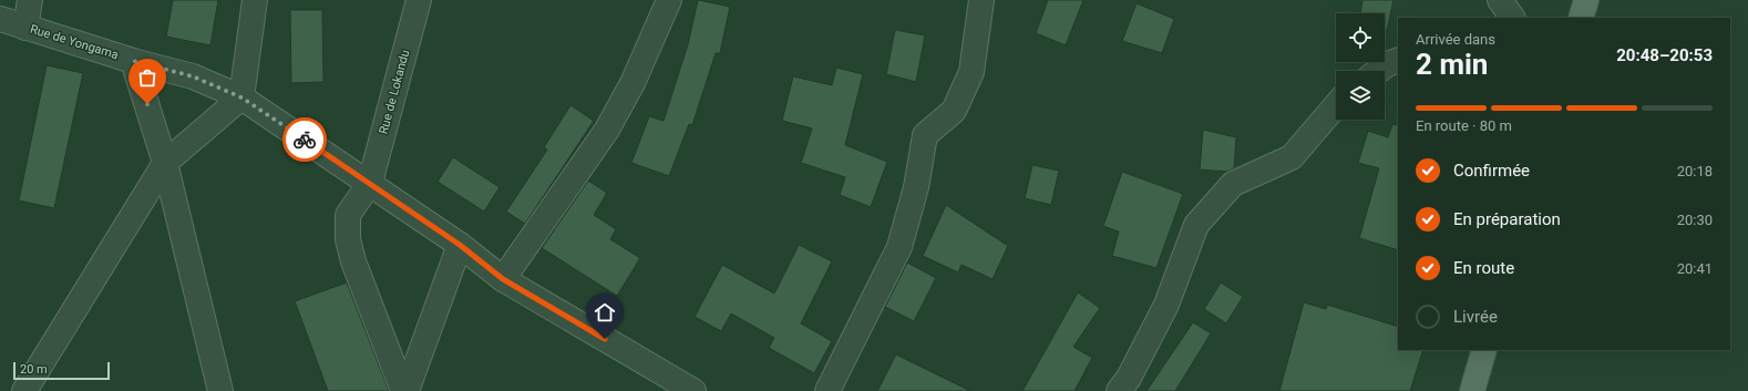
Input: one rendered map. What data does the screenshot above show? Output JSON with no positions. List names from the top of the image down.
{
  "streets": {
    "street": ["Rue de Yongama", "Rue de Lokandu"]
  },
  "crossings": [
    ["Rue de Yongama", "Rue de Lokandu"]
  ],
  "scale_bar": "20 m",
  "page": {
    "heading": ["2 min", "Arrivée dans", "20:48–20:53"],
    "bar": "En route · 80 m",
    "list": [
      ["Confirmée", "20:18"],
      ["En préparation", "20:30"],
      ["En route", "20:41"],
      "Livrée"
    ],
    "scale": "20 m"
  }
}
